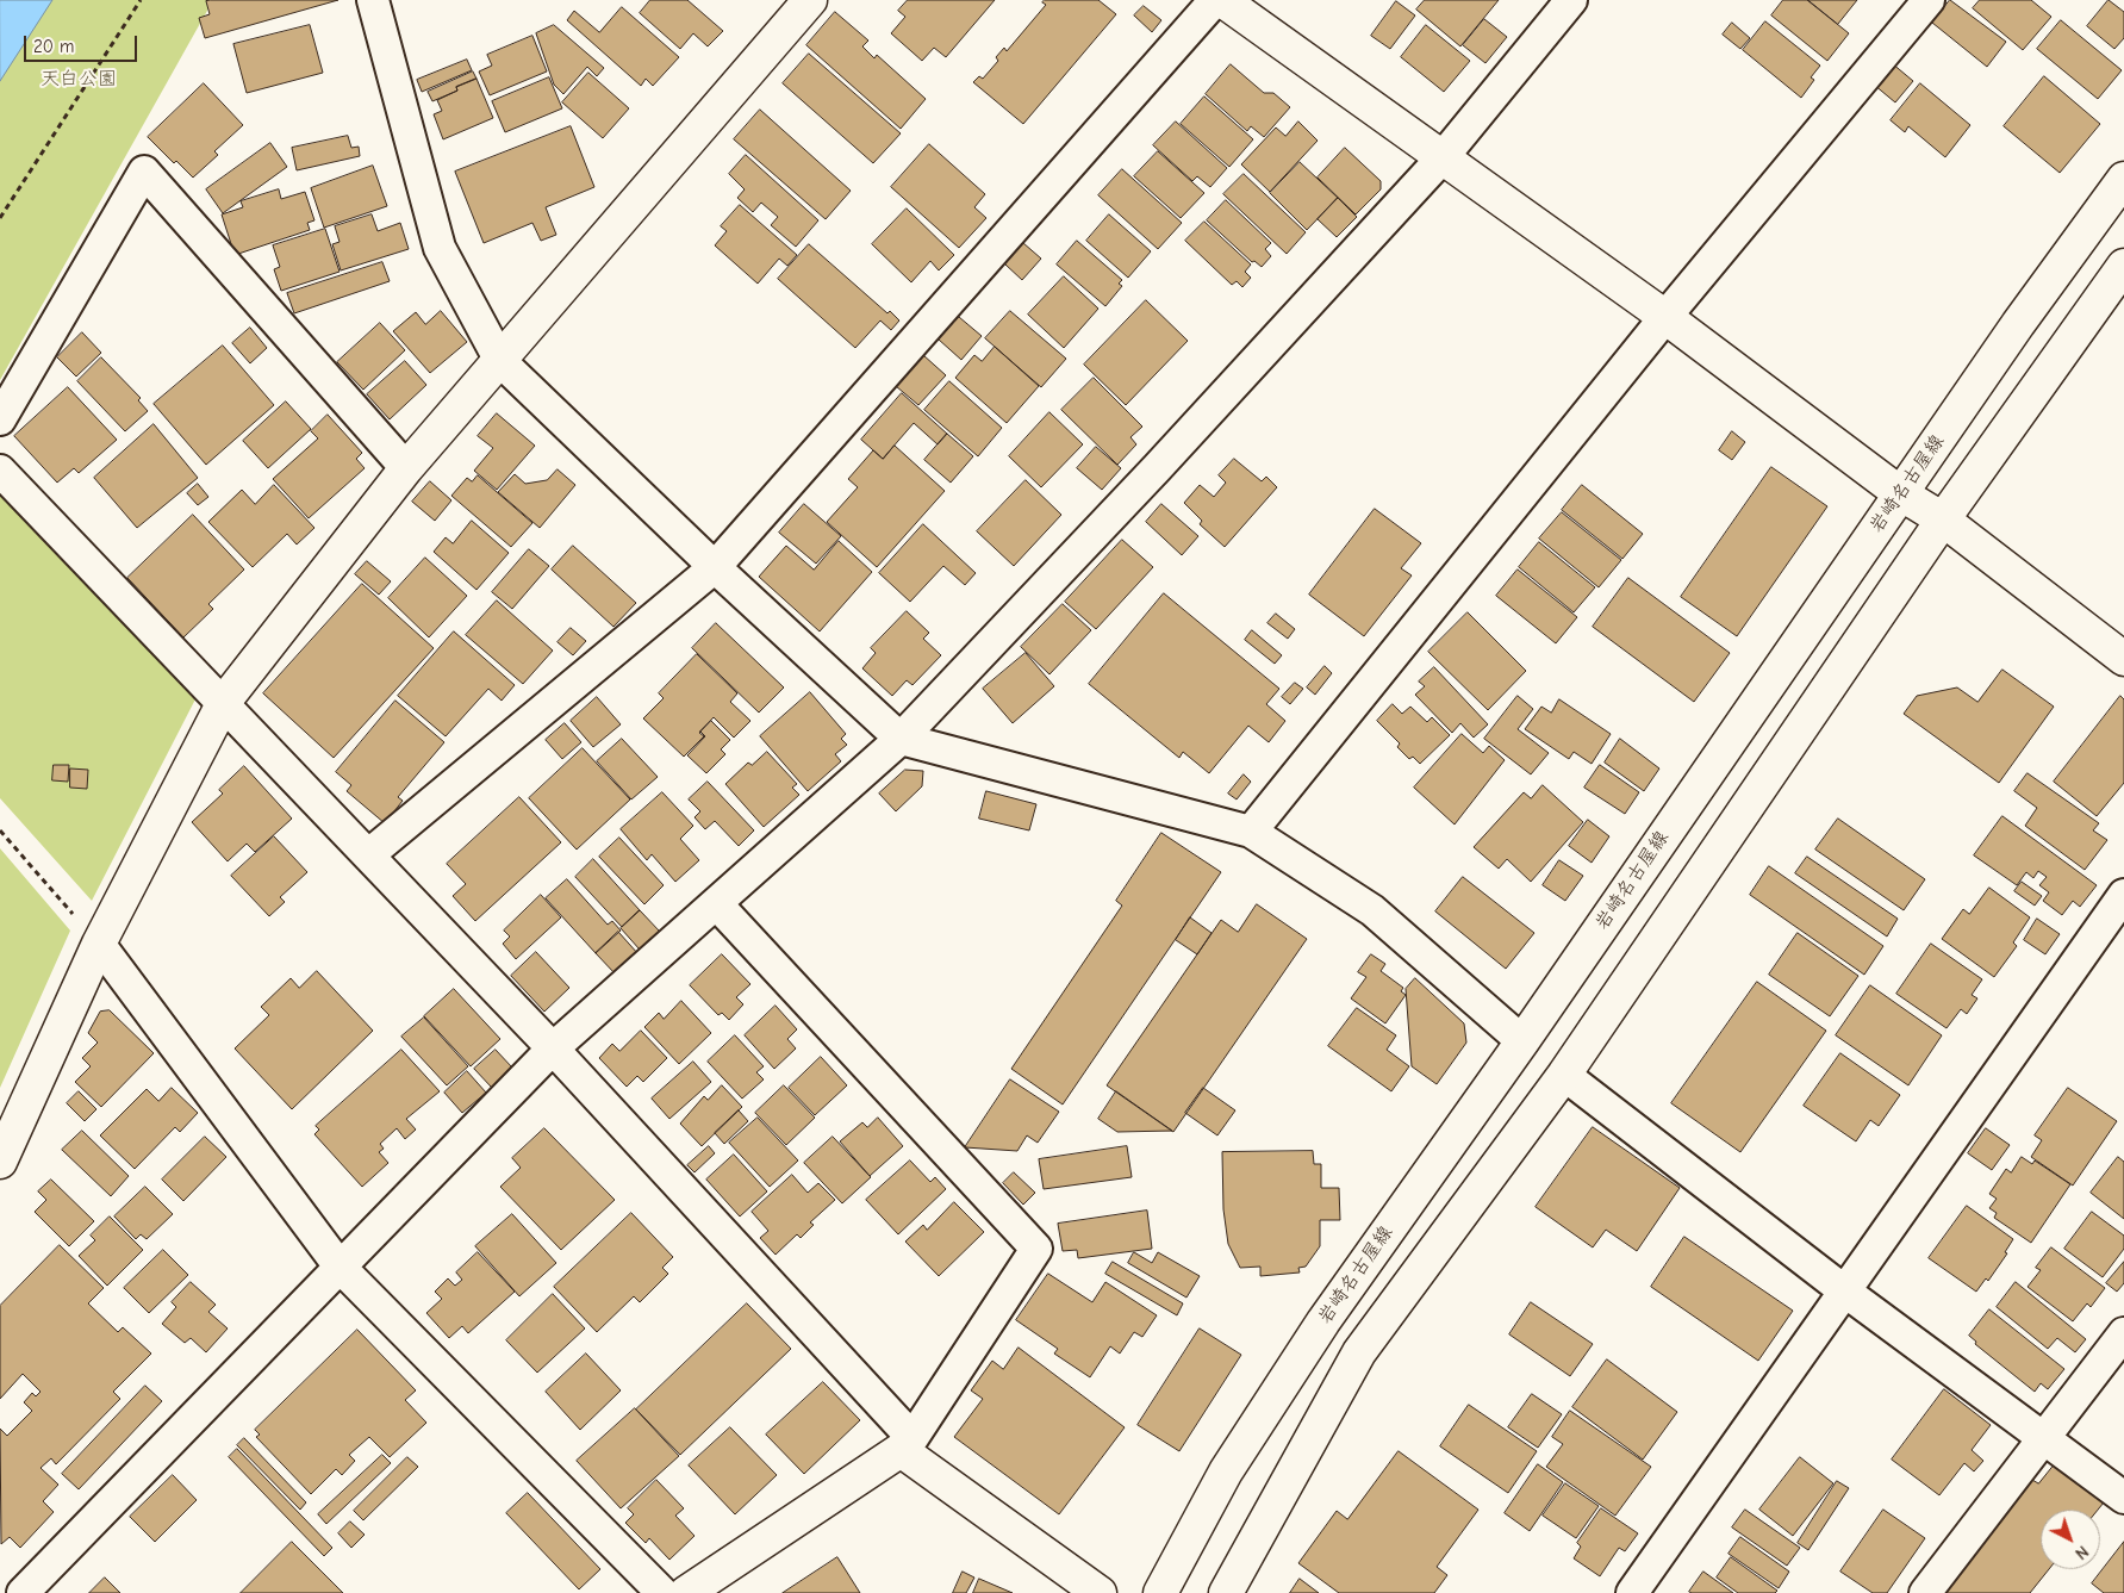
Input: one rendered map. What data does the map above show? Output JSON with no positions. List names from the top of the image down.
{
  "streets": {
    "main road": ["岩崎名古屋線"]
  },
  "parks": ["天白公園"],
  "scale_bar": "20 m",
  "north": "bottom right"
}
